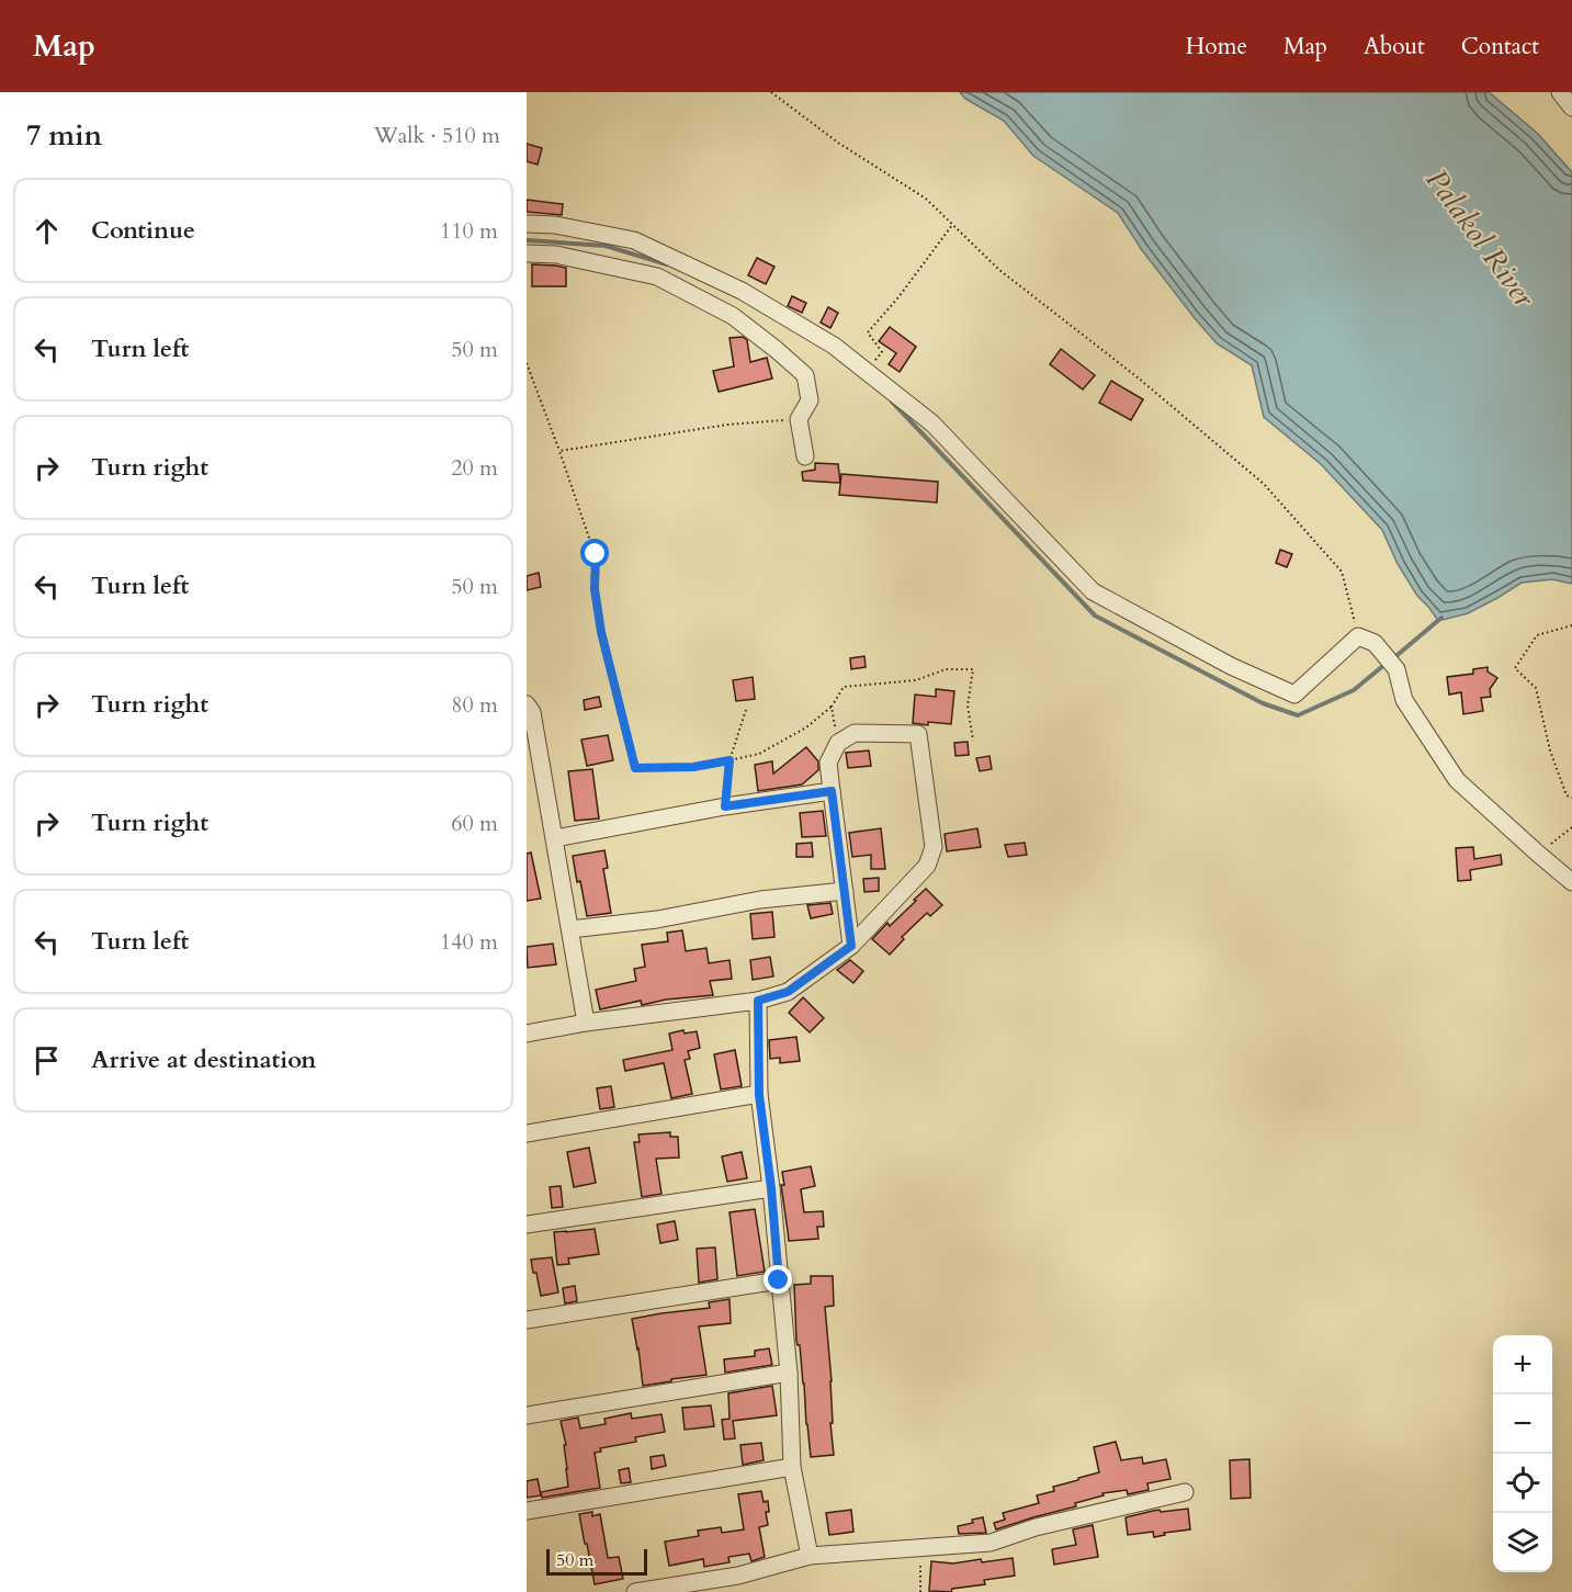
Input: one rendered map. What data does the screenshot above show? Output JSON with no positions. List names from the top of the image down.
{
  "water": ["Palakol River"],
  "scale_bar": "50 m",
  "page": {
    "header": "Map",
    "nav": [
      "Home",
      "Map",
      "About",
      "Contact"
    ],
    "heading": ["7 min", "Walk · 510 m"],
    "list": [
      ["Continue", "110 m"],
      ["Turn left", "50 m"],
      ["Turn right", "20 m"],
      ["Turn left", "50 m"],
      ["Turn right", "80 m"],
      ["Turn right", "60 m"],
      ["Turn left", "140 m"],
      "Arrive at destination"
    ],
    "map_buttons": ["+", "−"],
    "scale": "50 m"
  }
}
